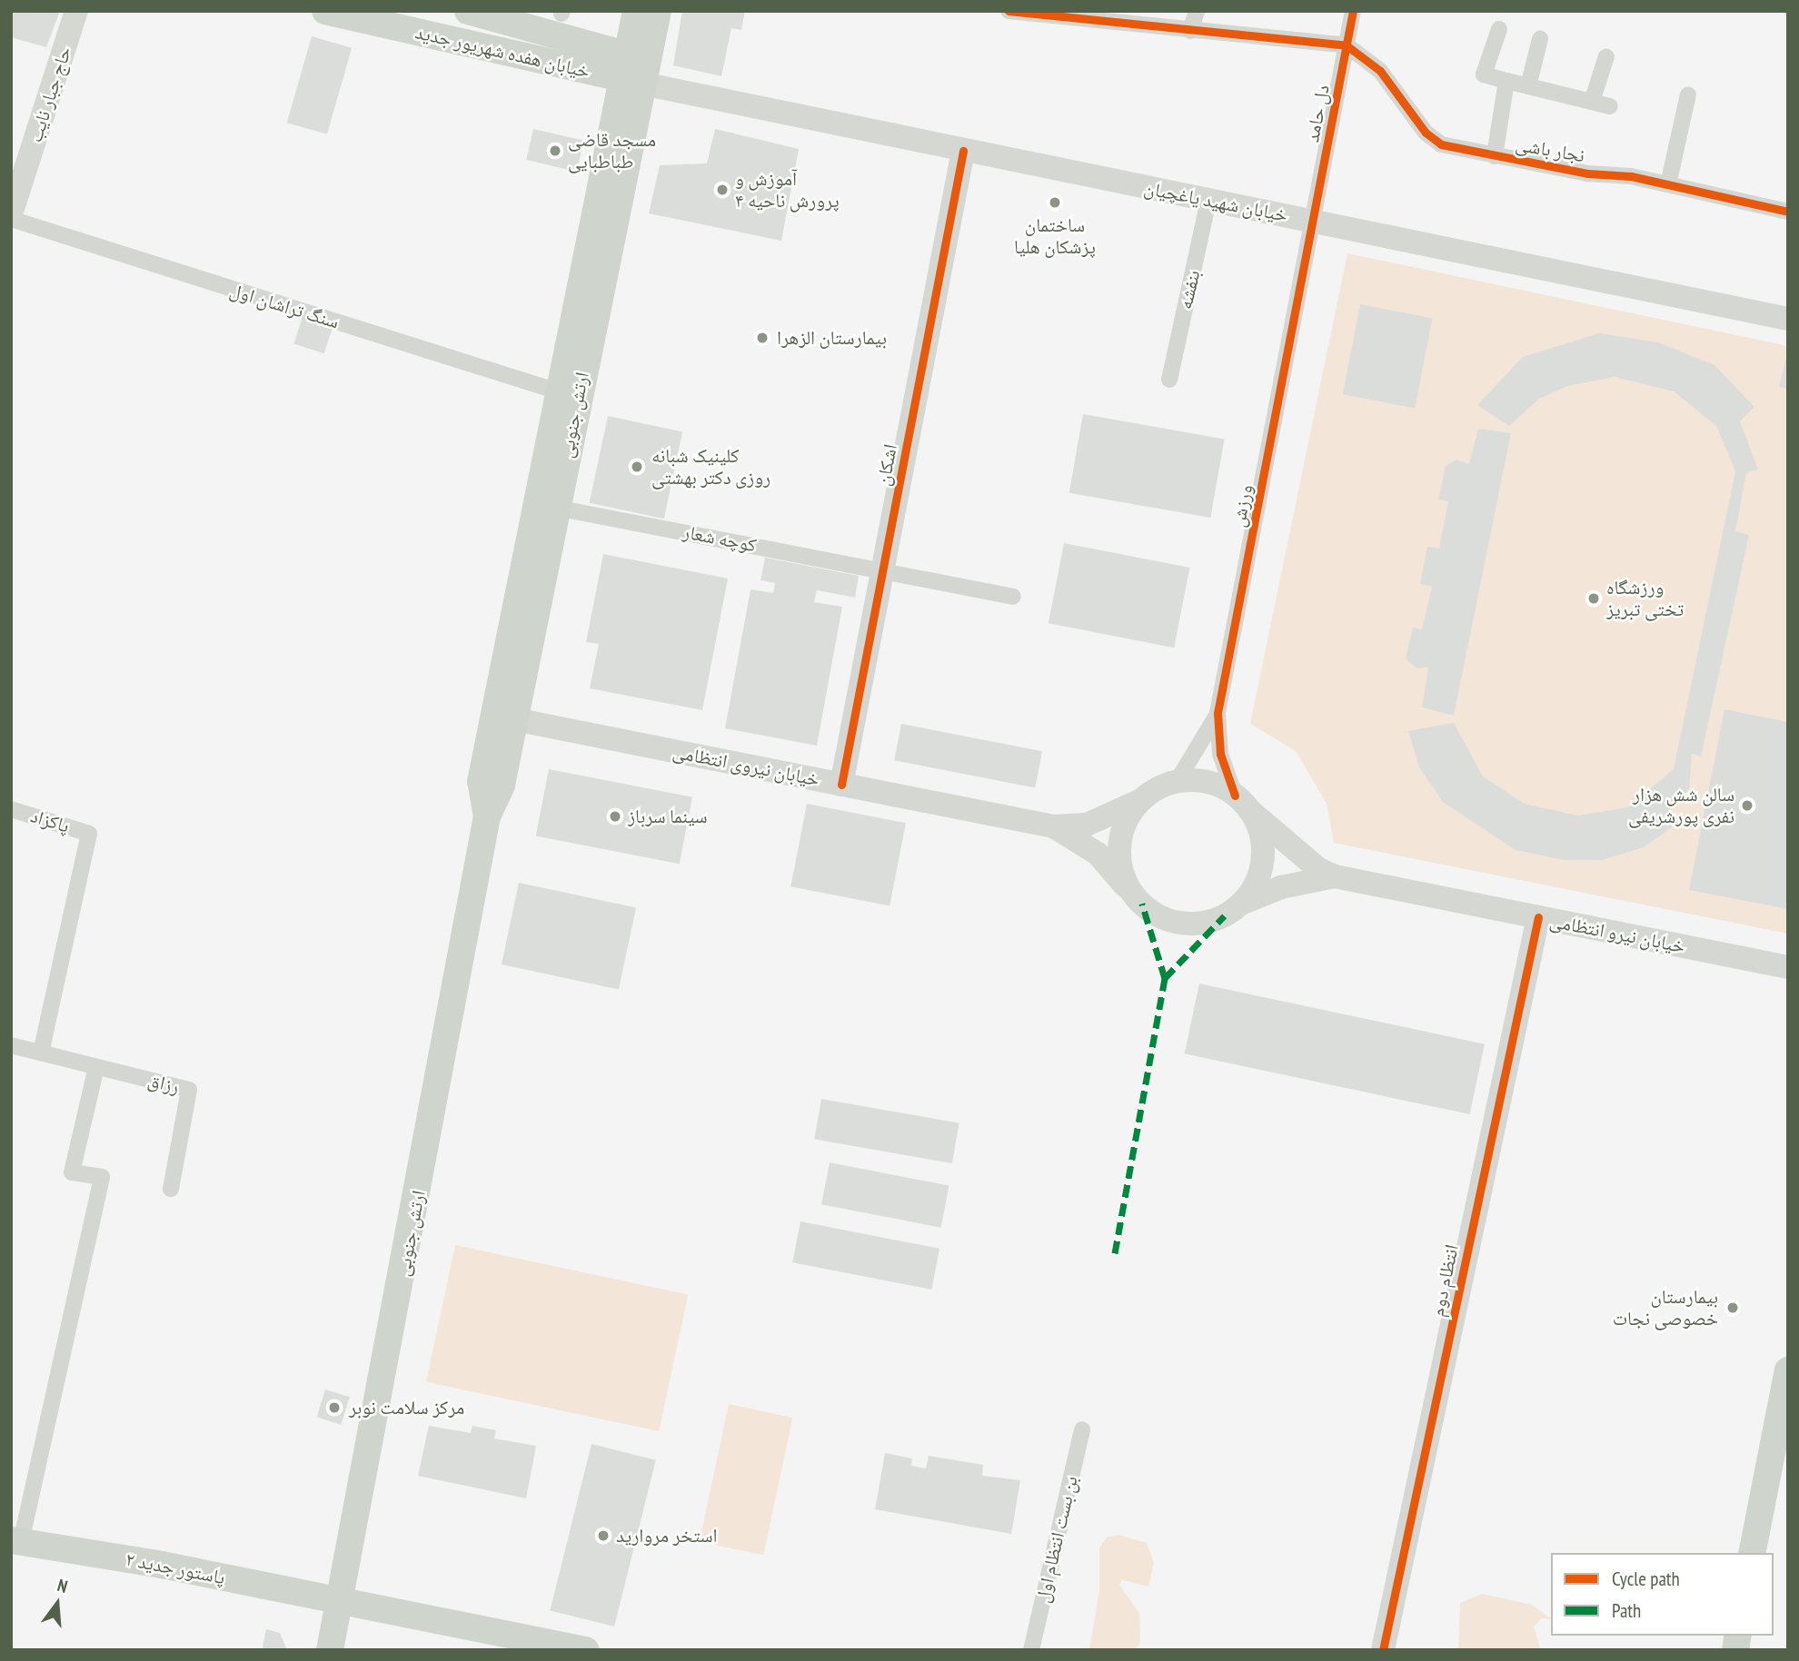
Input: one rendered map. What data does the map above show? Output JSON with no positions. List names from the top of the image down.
{
  "streets": {
    "main road": ["خیابان هفده شهریور جدید", "ارتش جنوبی", "پاستور جدید ۲"],
    "street": [
      "حاج جبار نایب",
      "دل حامد",
      "نجار باشی",
      "خیابان شهید یاغچیان",
      "بنفشه",
      "سنگ تراشان اول",
      "اشکان",
      "ورزش",
      "کوچه شعار",
      "خیابان نیروی انتظامی",
      "پاکزاد",
      "خیابان نیرو انتظامی",
      "رزاق",
      "انتظام دوم",
      "بن بست انتظام اول"
    ]
  },
  "crossings": [
    ["خیابان هفده شهریور جدید", "خیابان شهید یاغچیان"],
    ["خیابان هفده شهریور جدید", "ارتش جنوبی"],
    ["دل حامد", "نجار باشی"],
    ["دل حامد", "خیابان شهید یاغچیان"],
    ["دل حامد", "ورزش"],
    ["خیابان شهید یاغچیان", "بنفشه"],
    ["خیابان شهید یاغچیان", "ارتش جنوبی"],
    ["خیابان شهید یاغچیان", "اشکان"],
    ["خیابان شهید یاغچیان", "ورزش"],
    ["سنگ تراشان اول", "ارتش جنوبی"],
    ["ارتش جنوبی", "کوچه شعار"],
    ["ارتش جنوبی", "خیابان نیروی انتظامی"],
    ["ارتش جنوبی", "پاستور جدید ۲"],
    ["اشکان", "کوچه شعار"],
    ["اشکان", "خیابان نیروی انتظامی"],
    ["ورزش", "خیابان نیروی انتظامی"],
    ["ورزش", "خیابان نیرو انتظامی"],
    ["خیابان نیروی انتظامی", "خیابان نیرو انتظامی"],
    ["پاکزاد", "رزاق"],
    ["خیابان نیرو انتظامی", "انتظام دوم"]
  ],
  "places": [
    "مسجد قاضی طباطبایی",
    "آموزش و پرورش ناحیه ۴",
    "ساختمان پزشکان هلیا",
    "بیمارستان الزهرا",
    "کلینیک شبانه روزی دکتر بهشتی",
    "ورزشگاه تختی تبریز",
    "سالن شش هزار نفری پورشریفی",
    "سینما سرباز",
    "بیمارستان خصوصی نجات",
    "مرکز سلامت نوبر",
    "استخر مروارید"
  ],
  "legend": ["Cycle path", "Path"],
  "north": "top"
}
